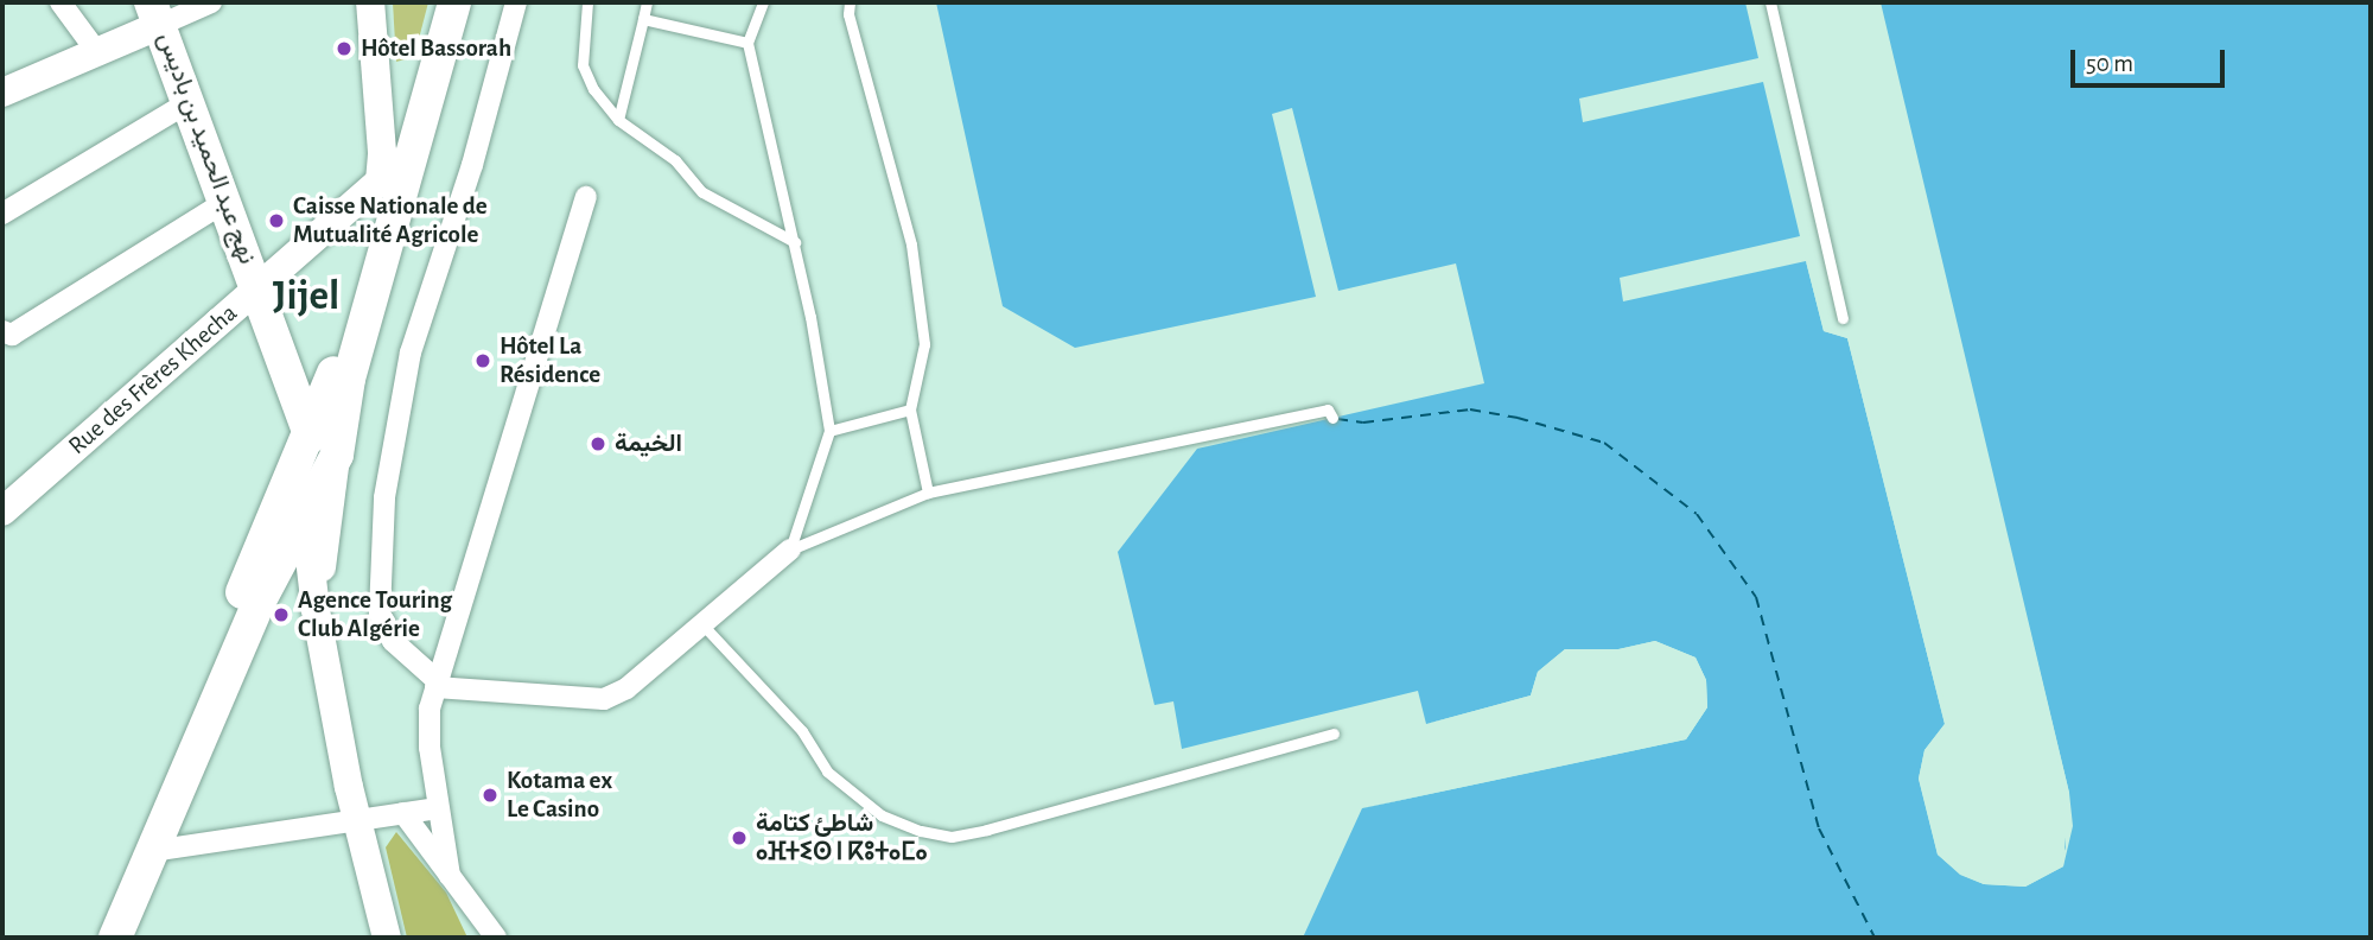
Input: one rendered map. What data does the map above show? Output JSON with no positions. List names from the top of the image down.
{
  "streets": {
    "main road": ["نهج عبد الحميد بن باديس", "Rue des Frères Khecha"]
  },
  "crossings": [
    ["نهج عبد الحميد بن باديس", "Rue des Frères Khecha"]
  ],
  "districts": ["Jijel"],
  "places": [
    "Hôtel Bassorah",
    "Caisse Nationale de Mutualité Agricole",
    "Hôtel La Résidence",
    "الخيمة",
    "Agence Touring Club Algérie",
    "Kotama ex Le Casino",
    "شاطئ كتامة ⴰⴼⵜⵉⵙ ⵏ ⴽⵓⵜⴰⵎⴰ"
  ],
  "scale_bar": "50 m"
}
